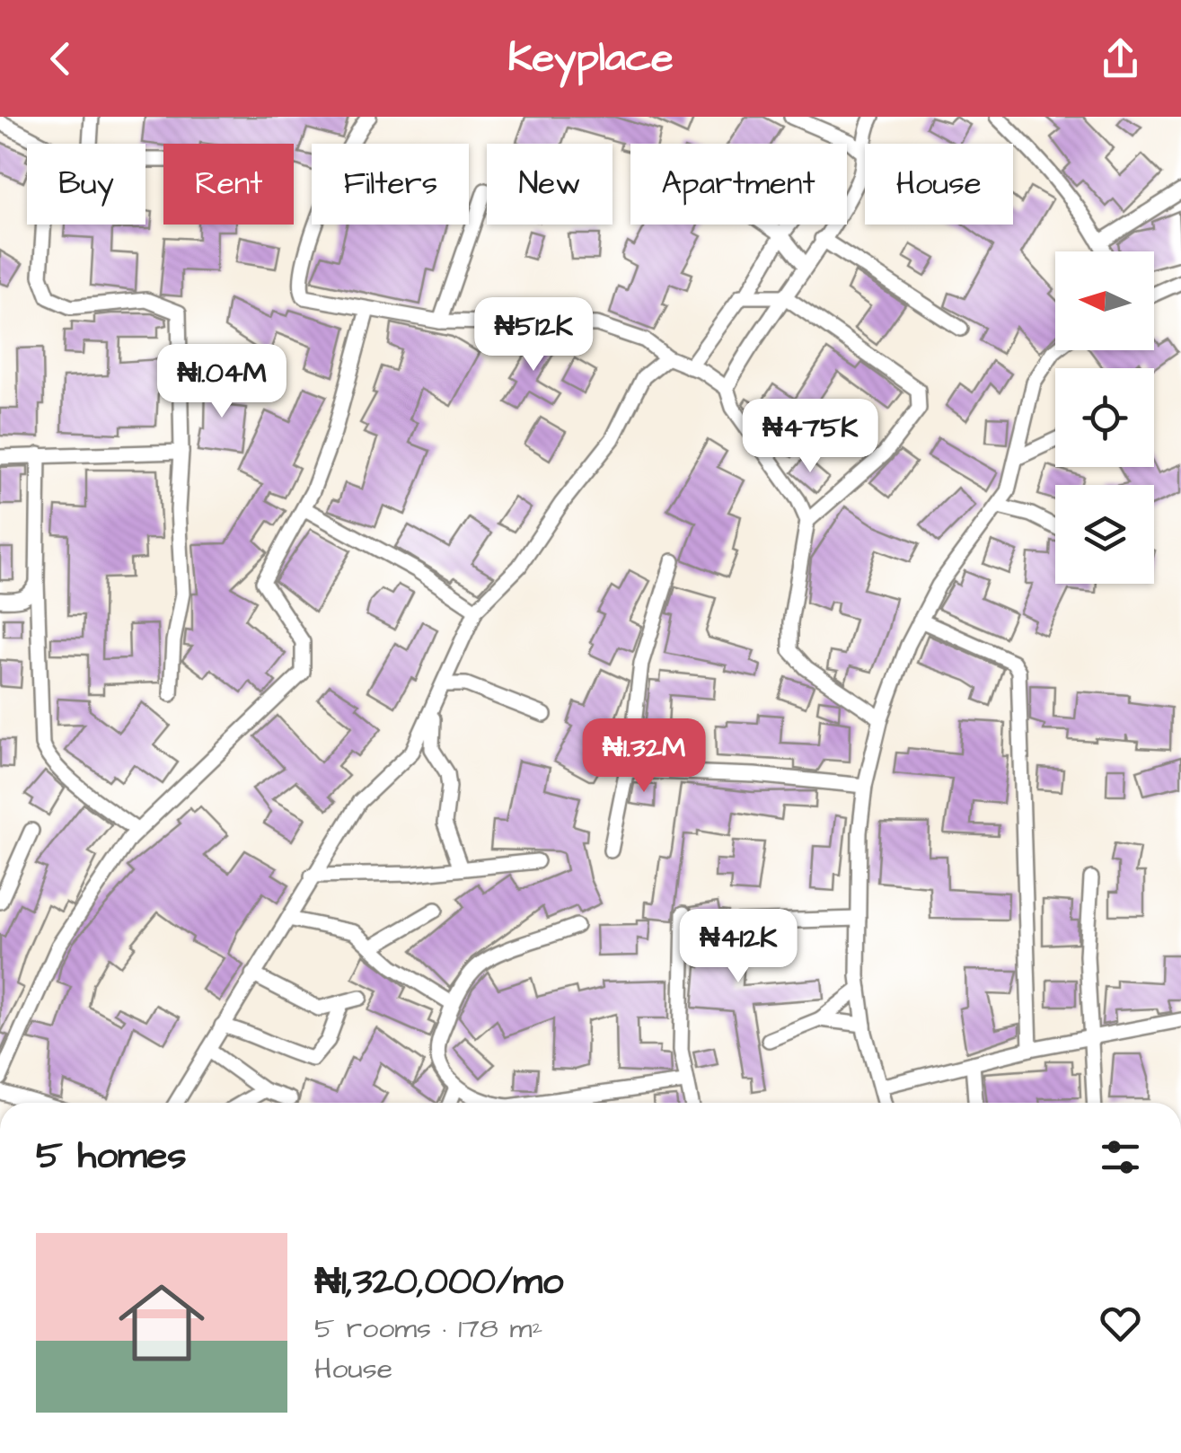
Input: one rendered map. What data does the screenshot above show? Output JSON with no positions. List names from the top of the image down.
{
  "north": "left",
  "page": {
    "header": "Keyplace",
    "chip": [
      "Buy",
      "Rent",
      "Filters",
      "New",
      "Apartment",
      "House"
    ],
    "price": [
      "₦512K",
      "₦1.04M",
      "₦475K",
      "₦1.32M",
      "₦412K"
    ],
    "heading": "5 homes",
    "list": [
      {
        "name": "₦1,320,000/mo",
        "note": "5 rooms · 178 m² · House"
      }
    ]
  }
}
